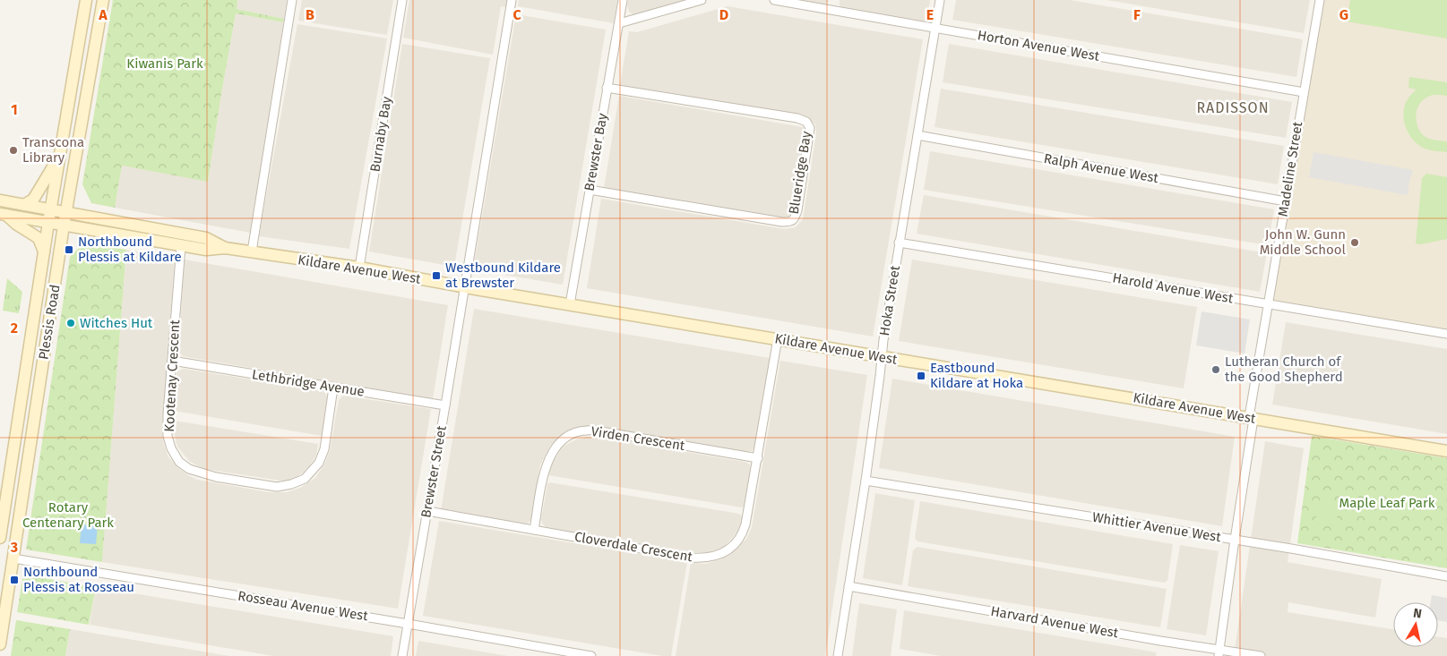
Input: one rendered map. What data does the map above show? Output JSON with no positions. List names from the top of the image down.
{
  "streets": {
    "street": [
      "Horton Avenue West",
      "Burnaby Bay",
      "Brewster Bay",
      "Ralph Avenue West",
      "Madeline Street",
      "Blueridge Bay",
      "Kildare Avenue West",
      "Harold Avenue West",
      "Hoka Street",
      "Plessis Road",
      "Kootenay Crescent",
      "Lethbridge Avenue",
      "Virden Crescent",
      "Brewster Street",
      "Whittier Avenue West",
      "Cloverdale Crescent",
      "Rosseau Avenue West",
      "Harvard Avenue West"
    ]
  },
  "crossings": [
    ["Horton Avenue West", "Madeline Street"],
    ["Horton Avenue West", "Hoka Street"],
    ["Burnaby Bay", "Kildare Avenue West"],
    ["Brewster Bay", "Blueridge Bay"],
    ["Brewster Bay", "Kildare Avenue West"],
    ["Ralph Avenue West", "Madeline Street"],
    ["Ralph Avenue West", "Hoka Street"],
    ["Madeline Street", "Kildare Avenue West"],
    ["Madeline Street", "Harold Avenue West"],
    ["Madeline Street", "Whittier Avenue West"],
    ["Madeline Street", "Harvard Avenue West"],
    ["Kildare Avenue West", "Hoka Street"],
    ["Kildare Avenue West", "Plessis Road"],
    ["Kildare Avenue West", "Kootenay Crescent"],
    ["Kildare Avenue West", "Brewster Street"],
    ["Kildare Avenue West", "Cloverdale Crescent"],
    ["Harold Avenue West", "Hoka Street"],
    ["Hoka Street", "Whittier Avenue West"],
    ["Hoka Street", "Harvard Avenue West"],
    ["Plessis Road", "Rosseau Avenue West"],
    ["Kootenay Crescent", "Lethbridge Avenue"],
    ["Lethbridge Avenue", "Brewster Street"],
    ["Virden Crescent", "Cloverdale Crescent"],
    ["Brewster Street", "Cloverdale Crescent"],
    ["Brewster Street", "Rosseau Avenue West"]
  ],
  "districts": ["RADISSON"],
  "parks": ["Kiwanis Park", "Maple Leaf Park", "Rotary Centenary Park"],
  "places": {
    "other": [
      "Transcona Library",
      "John W. Gunn Middle School",
      "Witches Hut",
      "Lutheran Church of the Good Shepherd"
    ],
    "transit": [
      "Northbound Plessis at Kildare",
      "Westbound Kildare at Brewster",
      "Eastbound Kildare at Hoka",
      "Northbound Plessis at Rosseau"
    ]
  },
  "north": "top",
  "grid": {
    "columns": [
      "A",
      "B",
      "C",
      "D",
      "E",
      "F",
      "G"
    ],
    "rows": ["1", "2", "3"]
  }
}
